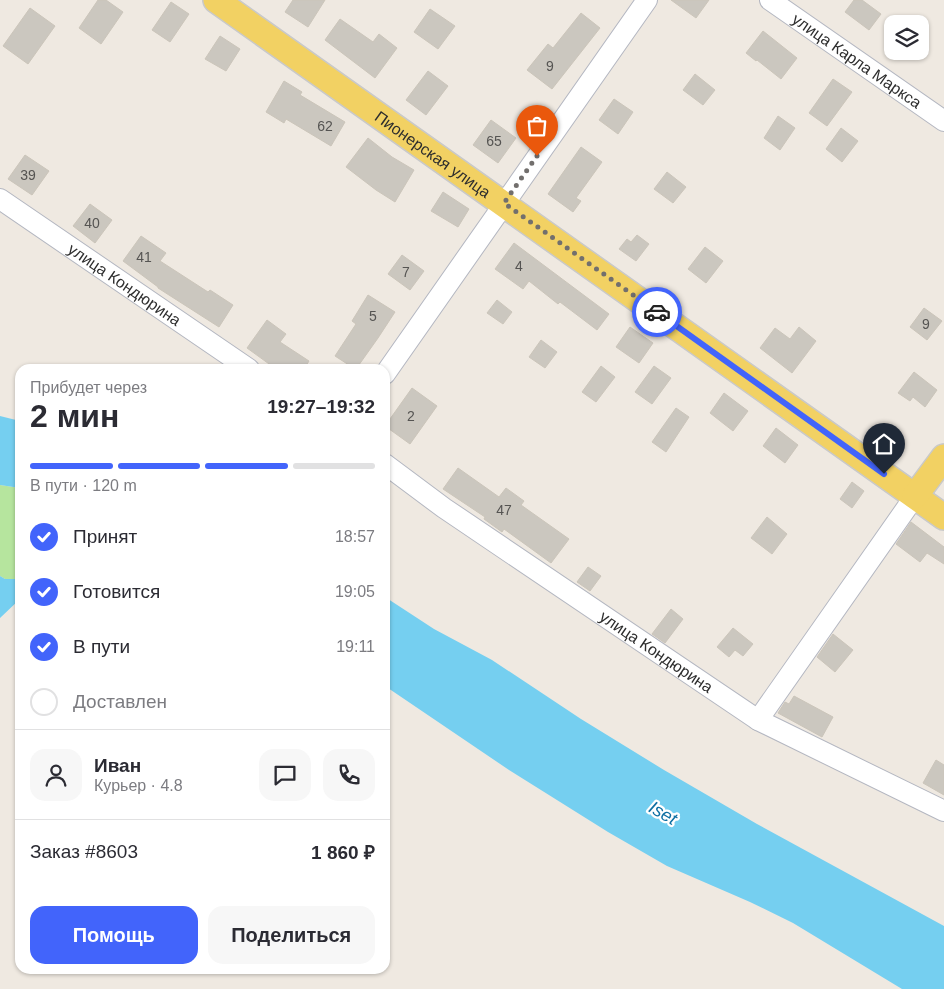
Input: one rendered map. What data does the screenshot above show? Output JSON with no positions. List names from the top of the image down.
{
  "streets": {
    "main road": ["Пионерская улица"],
    "street": ["улица Карла Маркса", "улица Кондюрина"]
  },
  "water": ["Iset"],
  "house_numbers": [
    "9",
    "62",
    "65",
    "39",
    "40",
    "41",
    "4",
    "7",
    "5",
    "9",
    "2",
    "47"
  ],
  "page": {
    "heading": ["2 мин", "Прибудет через", "19:27–19:32"],
    "panel": [
      "Иван",
      "Курьер · 4.8",
      "Заказ #8603",
      "1 860 ₽"
    ],
    "bar": "В пути · 120 m",
    "list": [
      ["Принят", "18:57"],
      ["Готовится", "19:05"],
      ["В пути", "19:11"],
      "Доставлен"
    ],
    "buttons": ["Помощь", "Поделиться"]
  }
}
